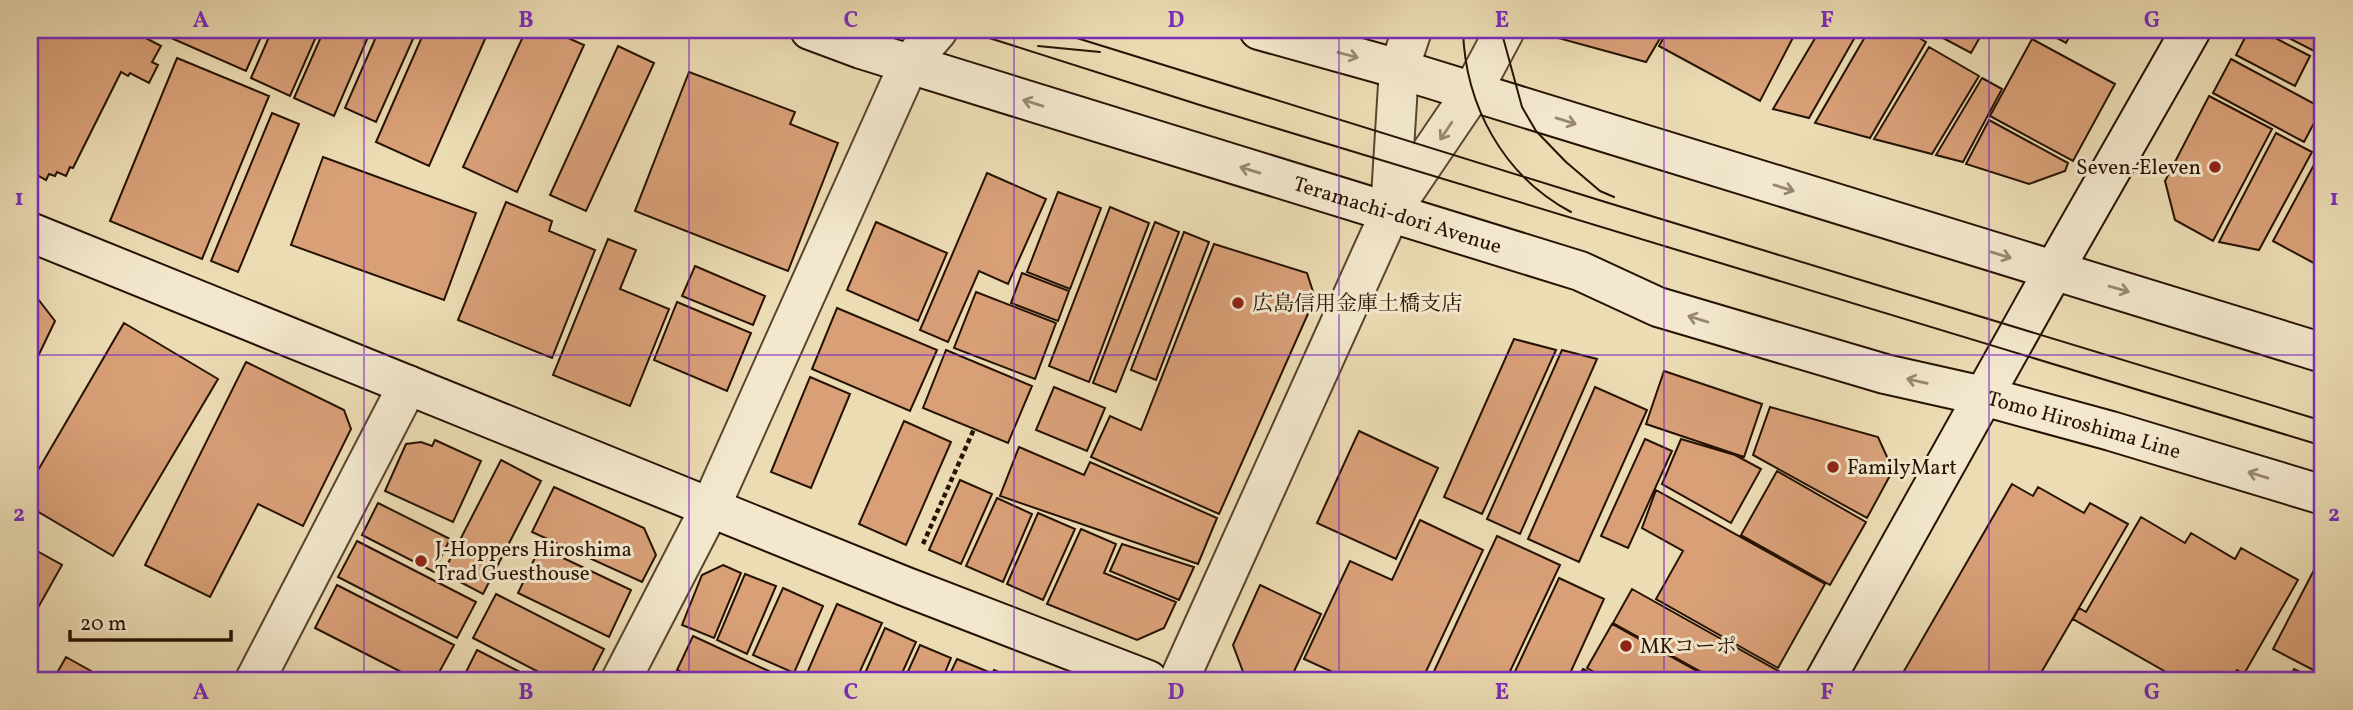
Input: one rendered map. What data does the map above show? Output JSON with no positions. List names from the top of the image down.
{
  "streets": {
    "street": ["Teramachi-dori Avenue", "Tomo Hiroshima Line"]
  },
  "crossings": [
    ["Teramachi-dori Avenue", "Tomo Hiroshima Line"]
  ],
  "places": [
    "Seven-Eleven",
    "広島信用金庫土橋支店",
    "FamilyMart",
    "J-Hoppers Hiroshima Trad Guesthouse",
    "MKコーポ"
  ],
  "scale_bar": "20 m",
  "grid": {
    "columns": [
      "A",
      "B",
      "C",
      "D",
      "E",
      "F",
      "G"
    ],
    "rows": ["1", "2"]
  }
}
